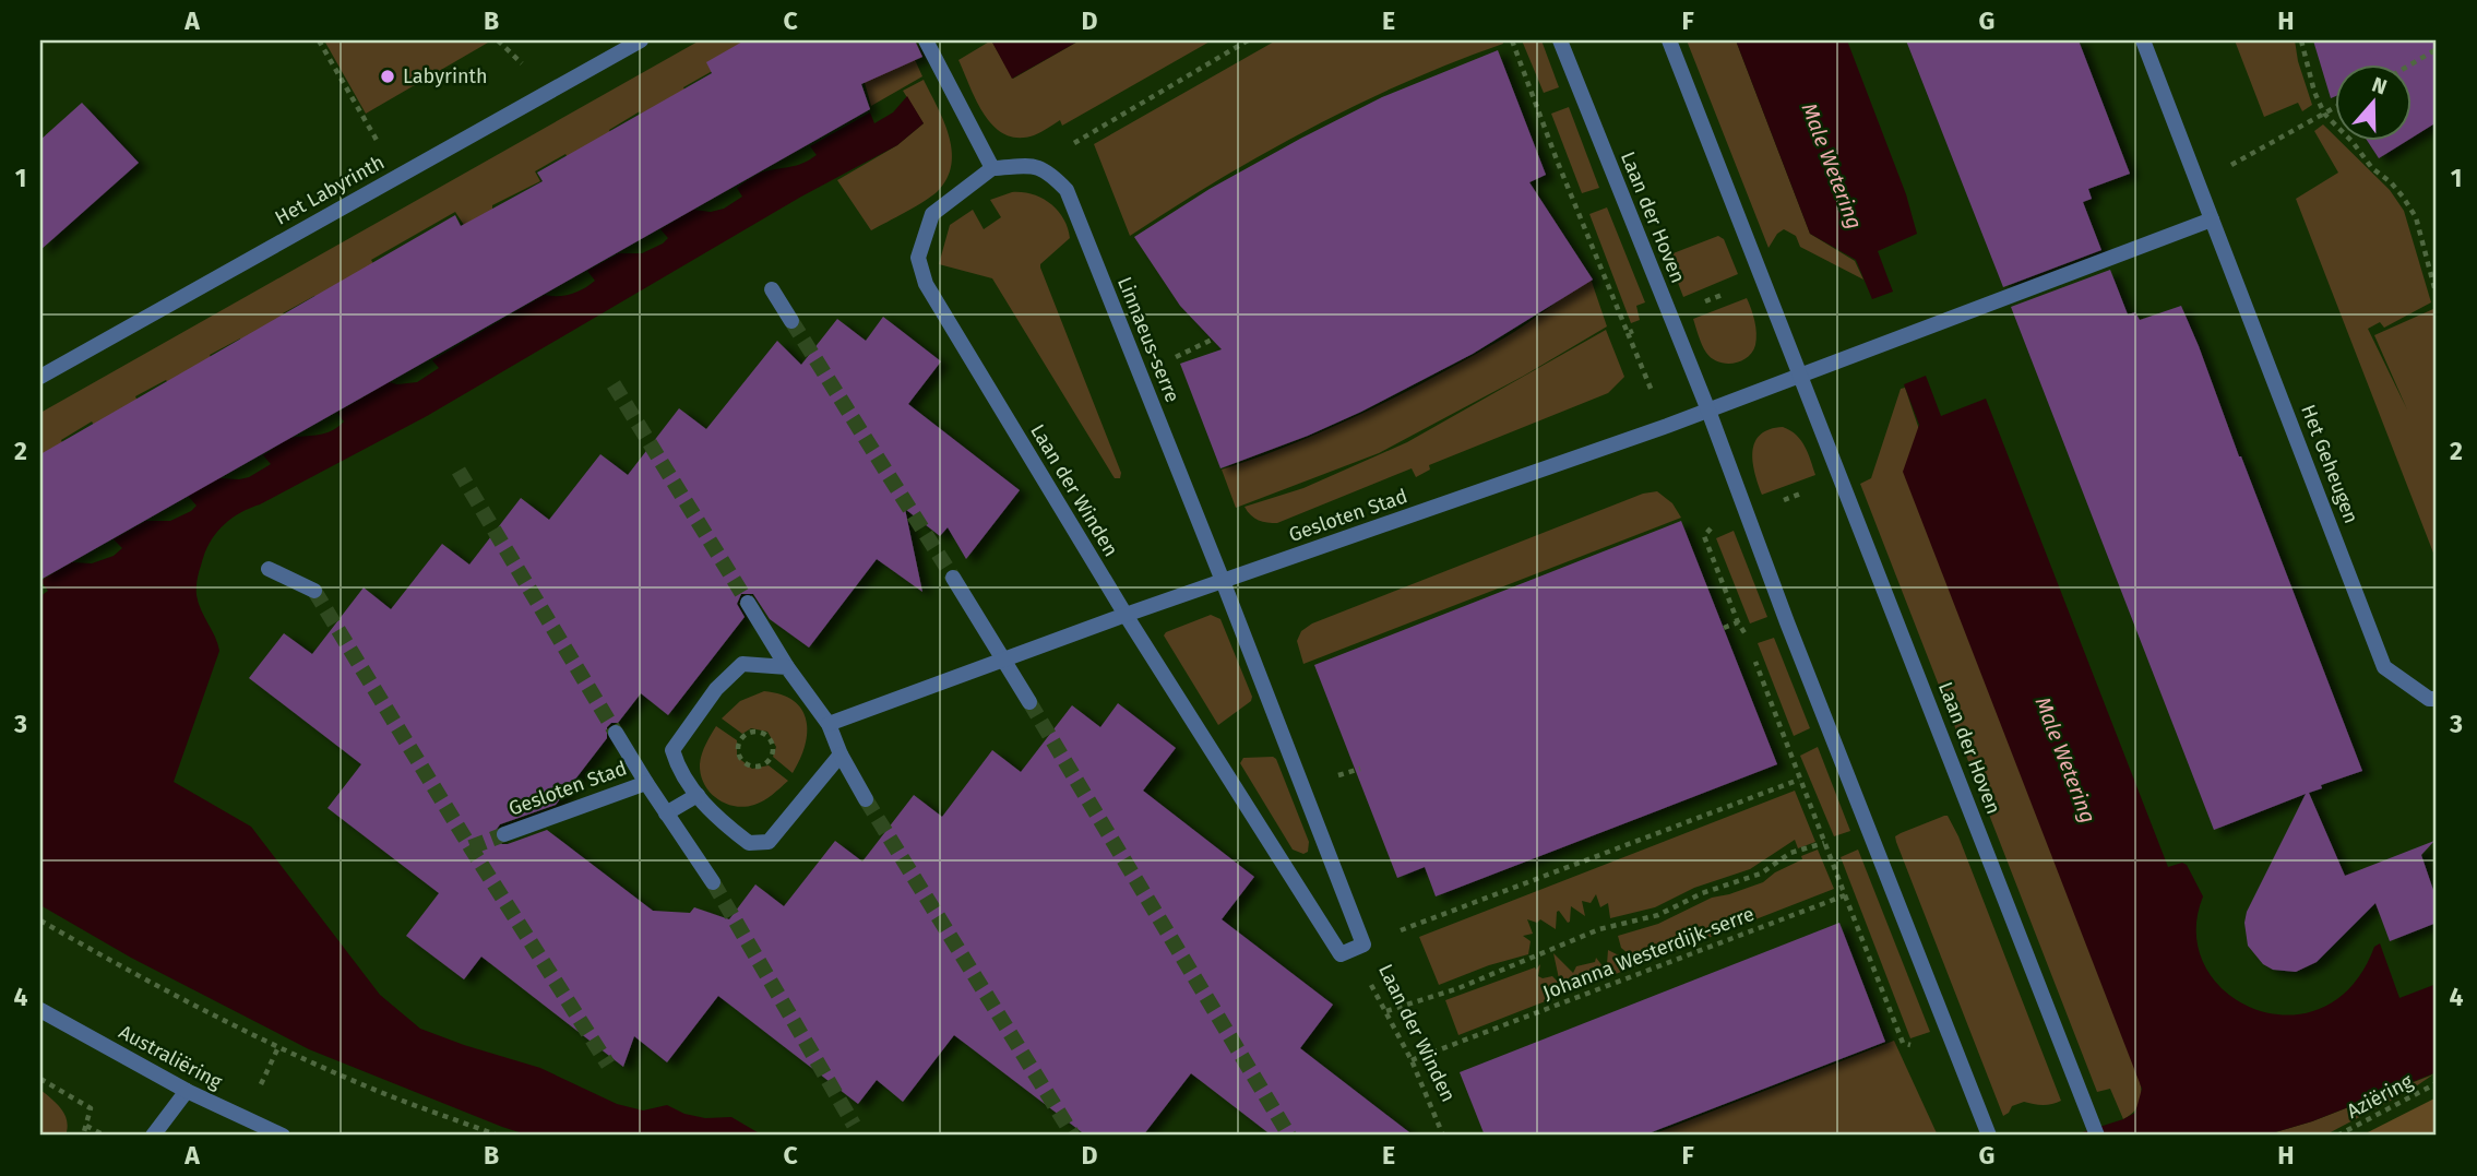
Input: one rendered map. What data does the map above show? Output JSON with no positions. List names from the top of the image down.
{
  "streets": {
    "street": [
      "Het Labyrinth",
      "Laan der Hoven",
      "Linnaeus-serre",
      "Het Geheugen",
      "Laan der Winden",
      "Gesloten Stad",
      "Australiëring"
    ],
    "path": ["Johanna Westerdijk-serre", "Aziëring"]
  },
  "crossings": [
    ["Laan der Hoven", "Gesloten Stad"],
    ["Linnaeus-serre", "Laan der Winden"],
    ["Linnaeus-serre", "Gesloten Stad"],
    ["Laan der Winden", "Gesloten Stad"],
    ["Laan der Winden", "Johanna Westerdijk-serre"]
  ],
  "water": ["Male Wetering"],
  "places": ["Labyrinth"],
  "north": "top",
  "grid": {
    "columns": [
      "A",
      "B",
      "C",
      "D",
      "E",
      "F",
      "G",
      "H"
    ],
    "rows": [
      "1",
      "2",
      "3",
      "4"
    ]
  }
}
